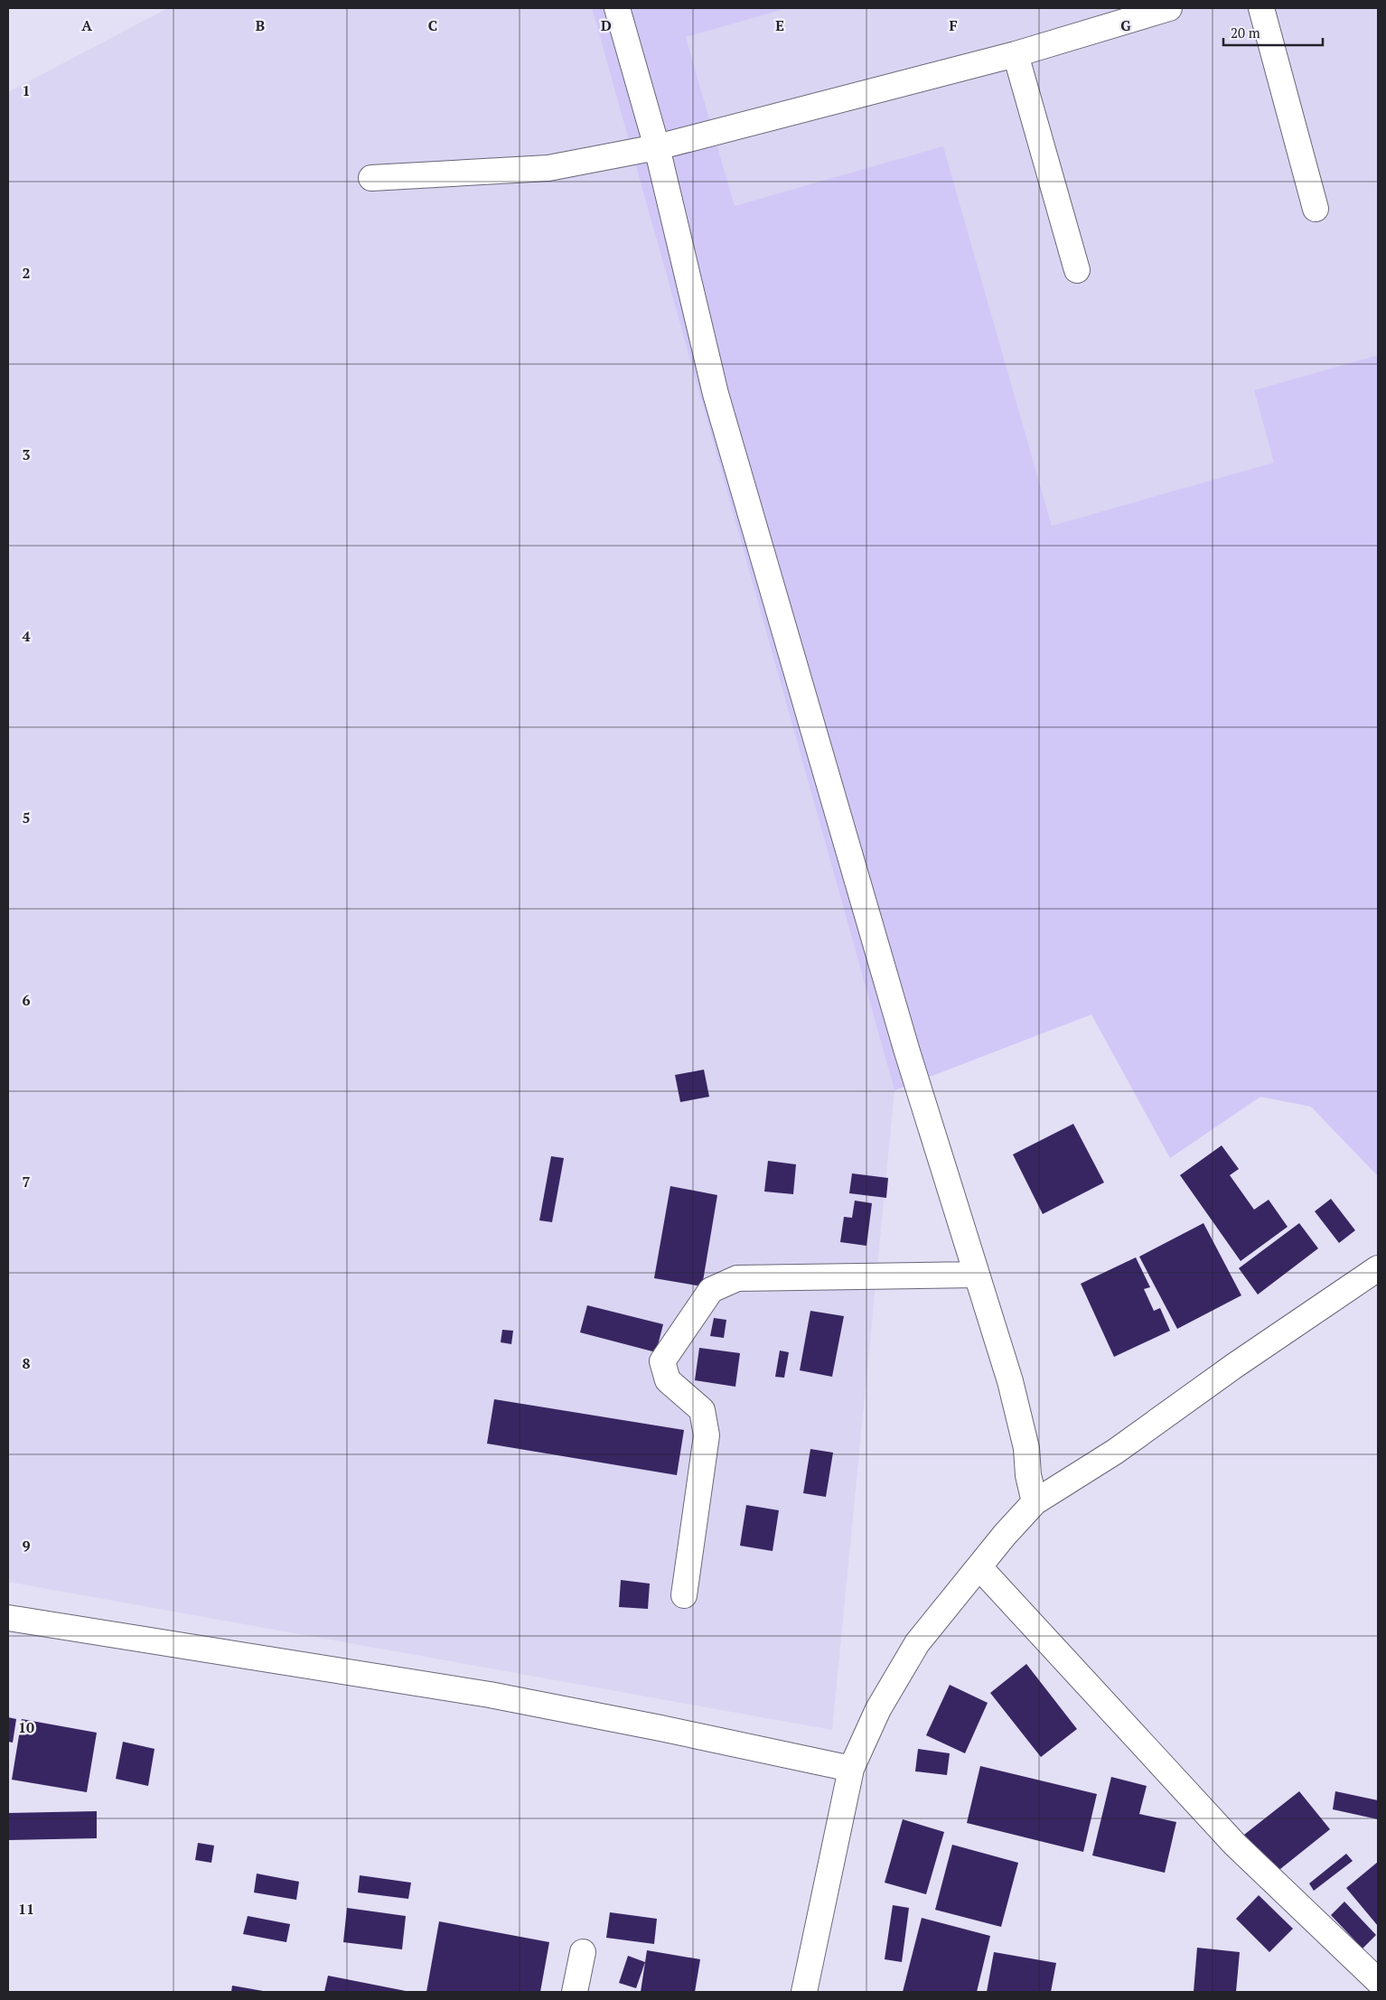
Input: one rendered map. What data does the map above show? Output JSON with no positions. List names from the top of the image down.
{
  "scale_bar": "20 m",
  "grid": {
    "columns": [
      "A",
      "B",
      "C",
      "D",
      "E",
      "F",
      "G"
    ],
    "rows": [
      "1",
      "2",
      "3",
      "4",
      "5",
      "6",
      "7",
      "8",
      "9",
      "10",
      "11"
    ]
  }
}
